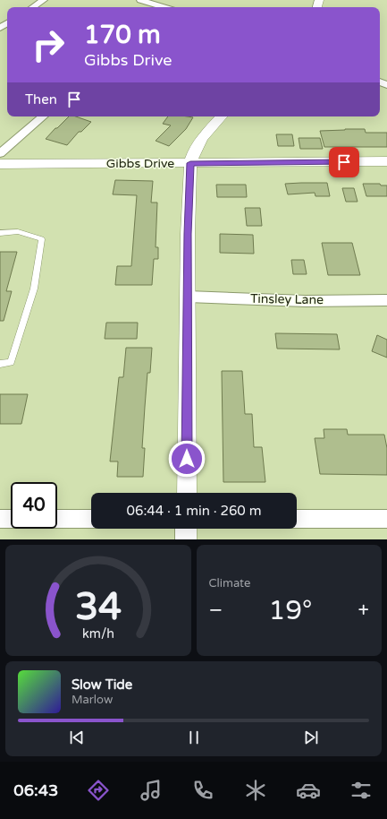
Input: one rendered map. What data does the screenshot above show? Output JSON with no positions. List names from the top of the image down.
{
  "streets": {
    "street": ["Gibbs Drive", "Tinsley Lane"]
  },
  "page": {
    "turn": ["170 m", "Gibbs Drive"],
    "then": "Then",
    "limit": "40",
    "trip": "06:44 · 1 min · 260 m",
    "tile": "Climate",
    "heat": ["−", "19°", "+"],
    "song": ["Slow Tide", "Marlow"],
    "tabs": "06:43",
    "gauge": ["34", "km/h"]
  }
}
